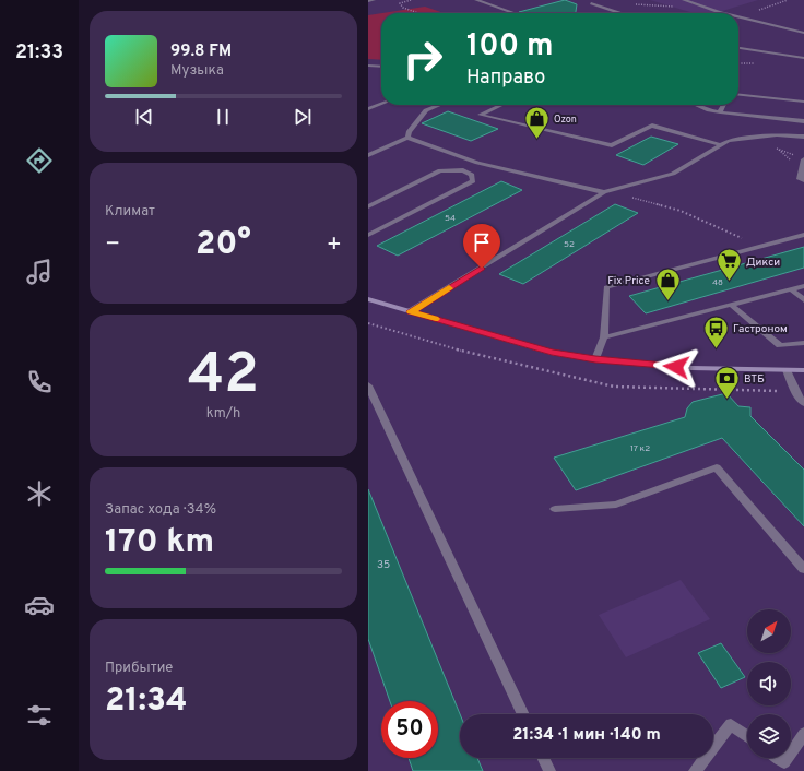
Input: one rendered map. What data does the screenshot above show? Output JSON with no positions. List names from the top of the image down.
{
  "places": {
    "shop": ["Ozon", "Fix Price"],
    "supermarket": ["Дикси"],
    "bus stop": ["Гастроном"],
    "bank": ["ВТБ"]
  },
  "house_numbers": [
    "54",
    "52",
    "48",
    "17 к2",
    "35"
  ],
  "north": "top right",
  "page": {
    "tabs": "21:33",
    "turn": ["100 m", "Направо"],
    "song": ["99.8 FM", "Музыка"],
    "tile": [
      "Климат",
      ["42", "km/h"],
      ["Запас хода · 34%", "170 km"],
      ["Прибытие", "21:34"]
    ],
    "heat": ["−", "20°", "+"],
    "limit": "50",
    "trip": "21:34 · 1 мин · 140 m"
  }
}
